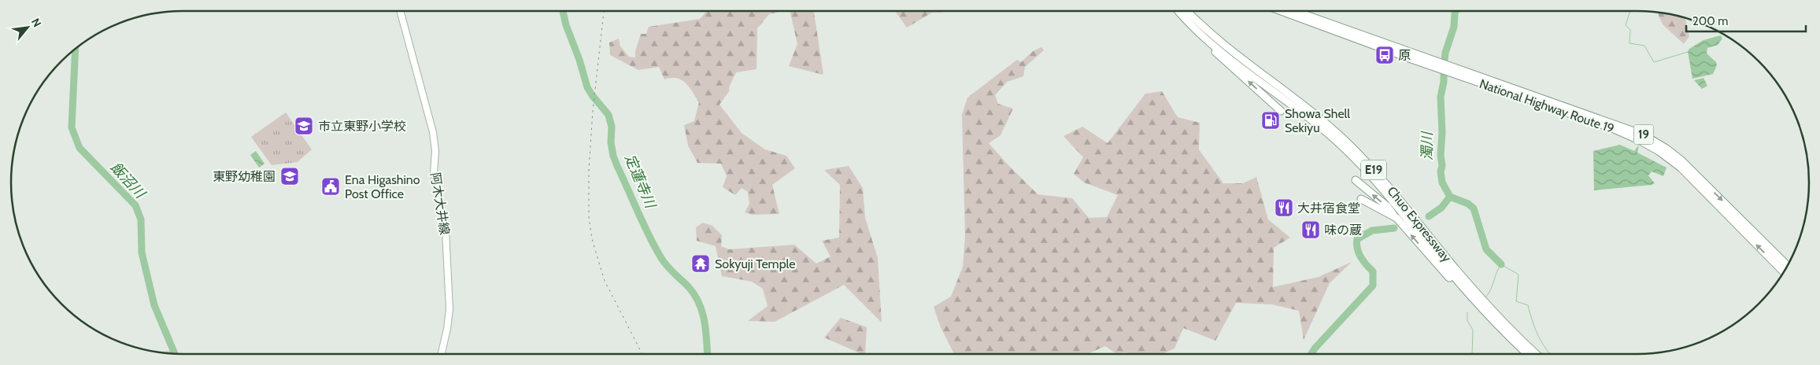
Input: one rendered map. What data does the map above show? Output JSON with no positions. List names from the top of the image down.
{
  "streets": {
    "highway": [
      "National Highway Route 19",
      "19",
      "E19",
      "Chuo Expressway"
    ],
    "main road": ["阿木大井線"]
  },
  "water": ["濁川", "飯沼川", "定蓮寺川"],
  "places": {
    "bus stop": ["原"],
    "fuel station": ["Showa Shell Sekiyu"],
    "school or university": ["市立東野小学校", "東野幼稚園"],
    "public building": ["Ena Higashino Post Office"],
    "restaurant": ["大井宿食堂", "味の蔵"],
    "temple": ["Sokyuji Temple"]
  },
  "scale_bar": "200 m",
  "north": "top right"
}
